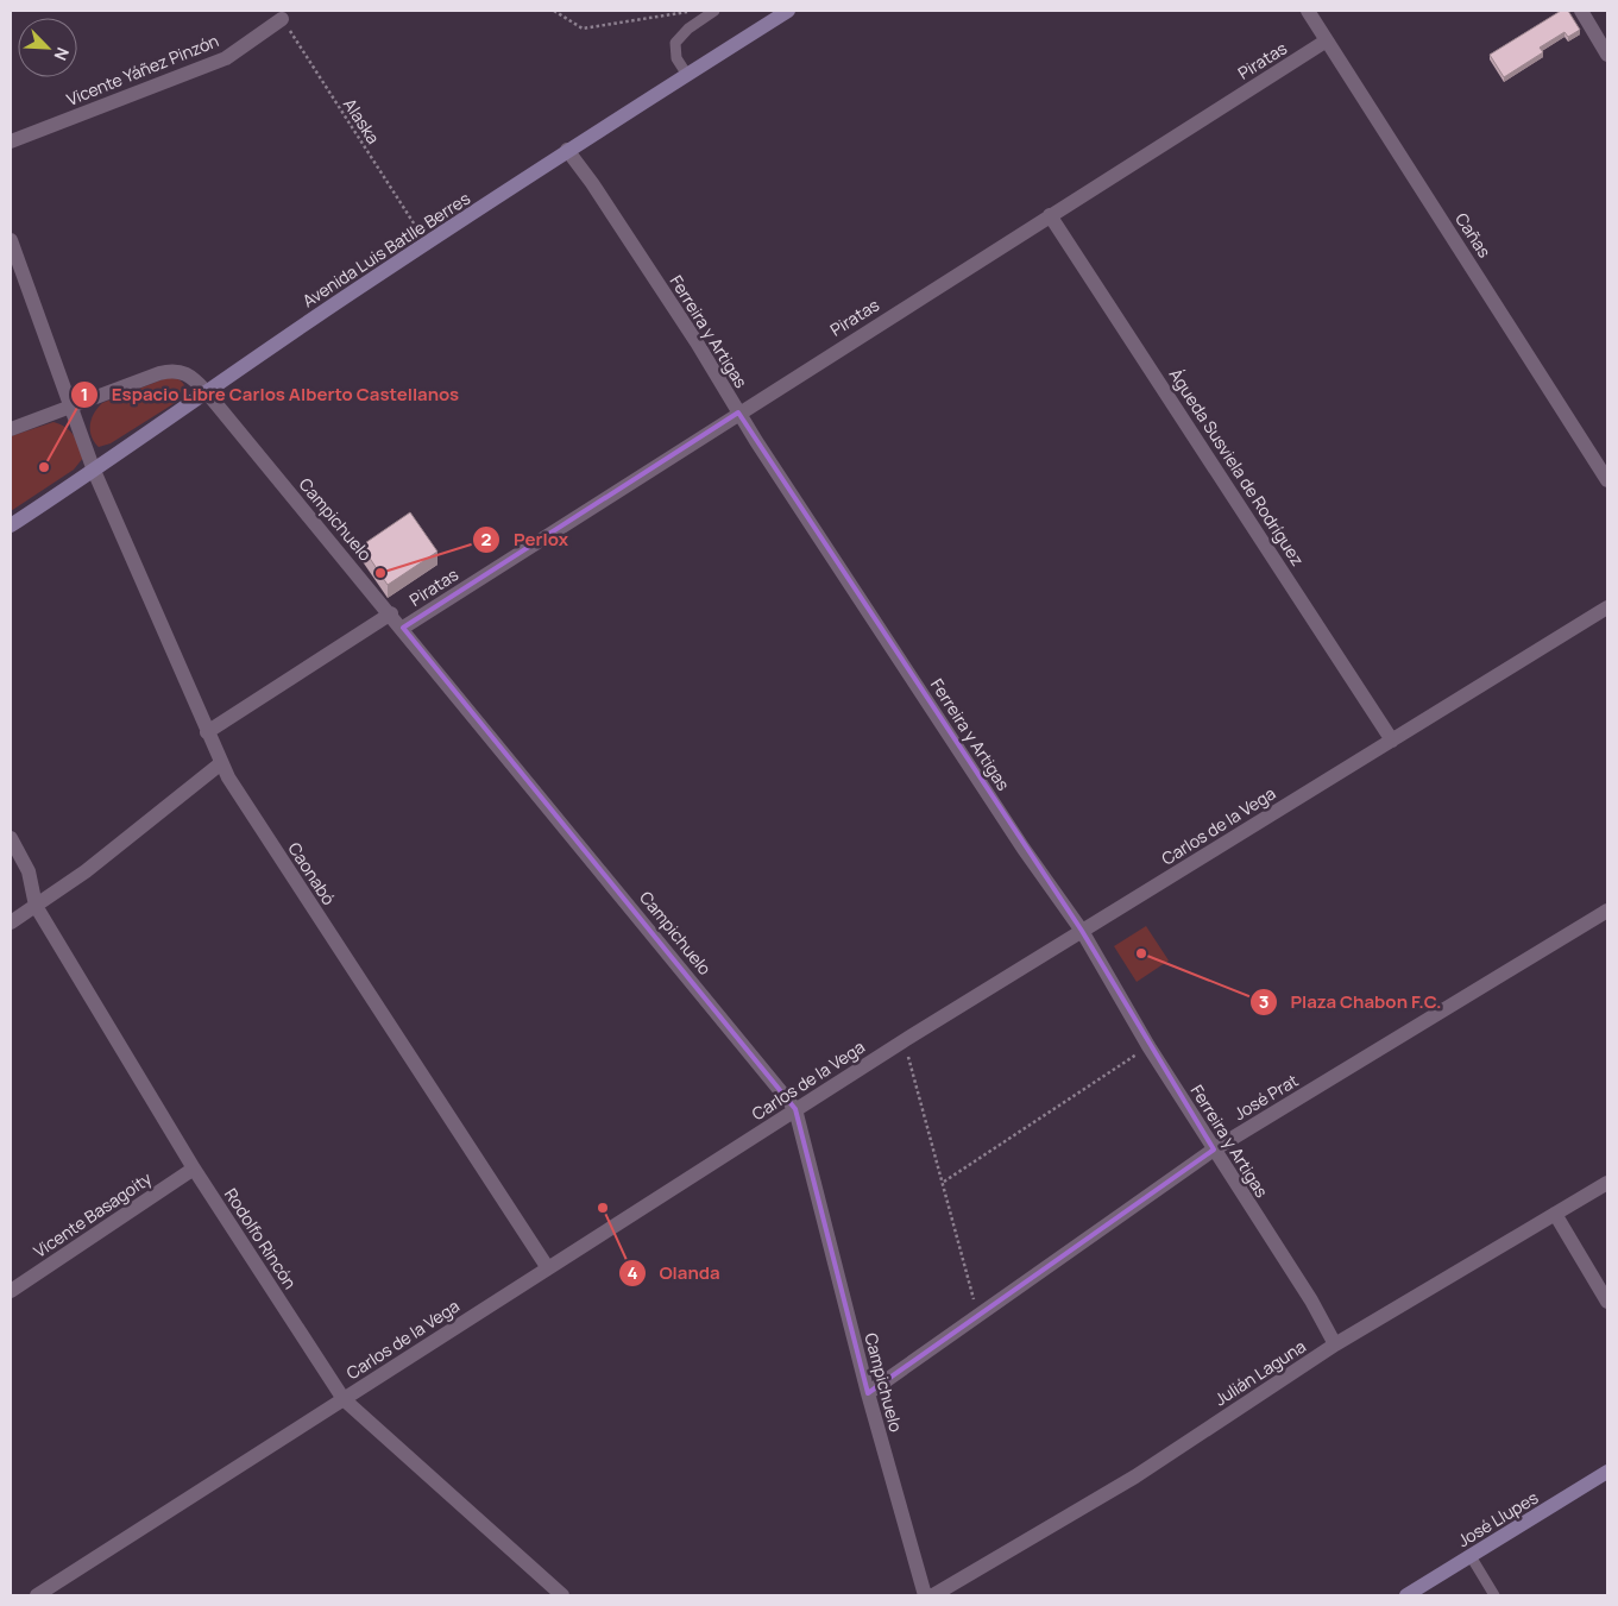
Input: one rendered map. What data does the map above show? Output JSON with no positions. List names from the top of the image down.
{
  "streets": {
    "main road": ["Avenida Luis Batlle Berres", "José Llupes"],
    "street": [
      "Piratas",
      "Vicente Yáñez Pinzón",
      "Cañas",
      "Ferreira y Artigas",
      "Águeda Susviela de Rodríguez",
      "Campichuelo",
      "Carlos de la Vega",
      "Caonabó",
      "José Prat",
      "Vicente Basagoity",
      "Rodolfo Rincón",
      "Julián Laguna"
    ],
    "path": ["Alaska"]
  },
  "crossings": [
    ["Piratas", "Cañas"],
    ["Piratas", "Ferreira y Artigas"],
    ["Piratas", "Águeda Susviela de Rodríguez"],
    ["Piratas", "Campichuelo"],
    ["Piratas", "Caonabó"],
    ["Vicente Yáñez Pinzón", "Alaska"],
    ["Alaska", "Avenida Luis Batlle Berres"],
    ["Avenida Luis Batlle Berres", "Ferreira y Artigas"],
    ["Avenida Luis Batlle Berres", "Campichuelo"],
    ["Avenida Luis Batlle Berres", "Caonabó"],
    ["Ferreira y Artigas", "Carlos de la Vega"],
    ["Ferreira y Artigas", "José Prat"],
    ["Ferreira y Artigas", "Julián Laguna"],
    ["Águeda Susviela de Rodríguez", "Carlos de la Vega"],
    ["Campichuelo", "Carlos de la Vega"],
    ["Campichuelo", "José Prat"],
    ["Carlos de la Vega", "Caonabó"],
    ["Carlos de la Vega", "Rodolfo Rincón"],
    ["Vicente Basagoity", "Rodolfo Rincón"]
  ],
  "places": [
    "Espacio Libre Carlos Alberto Castellanos",
    "Perlox",
    "Plaza Chabon F.C.",
    "Olanda"
  ],
  "north": "bottom right"
}
